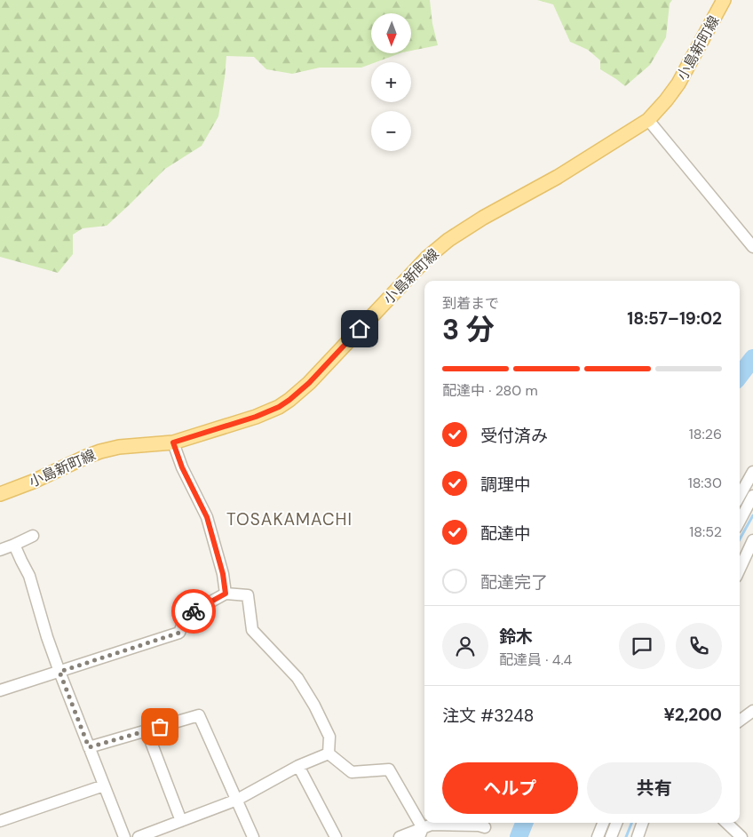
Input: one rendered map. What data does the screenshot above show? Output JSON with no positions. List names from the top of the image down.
{
  "streets": {
    "main road": ["小島新町線"]
  },
  "districts": ["TOSAKAMACHI"],
  "north": "bottom",
  "page": {
    "map_buttons": ["+", "−"],
    "heading": ["3 分", "到着まで", "18:57–19:02"],
    "panel": [
      "鈴木",
      "配達員 · 4.4",
      "注文 #3248",
      "¥2,200"
    ],
    "bar": "配達中 · 280 m",
    "list": [
      ["受付済み", "18:26"],
      ["調理中", "18:30"],
      ["配達中", "18:52"],
      "配達完了"
    ],
    "buttons": ["ヘルプ", "共有"]
  }
}
